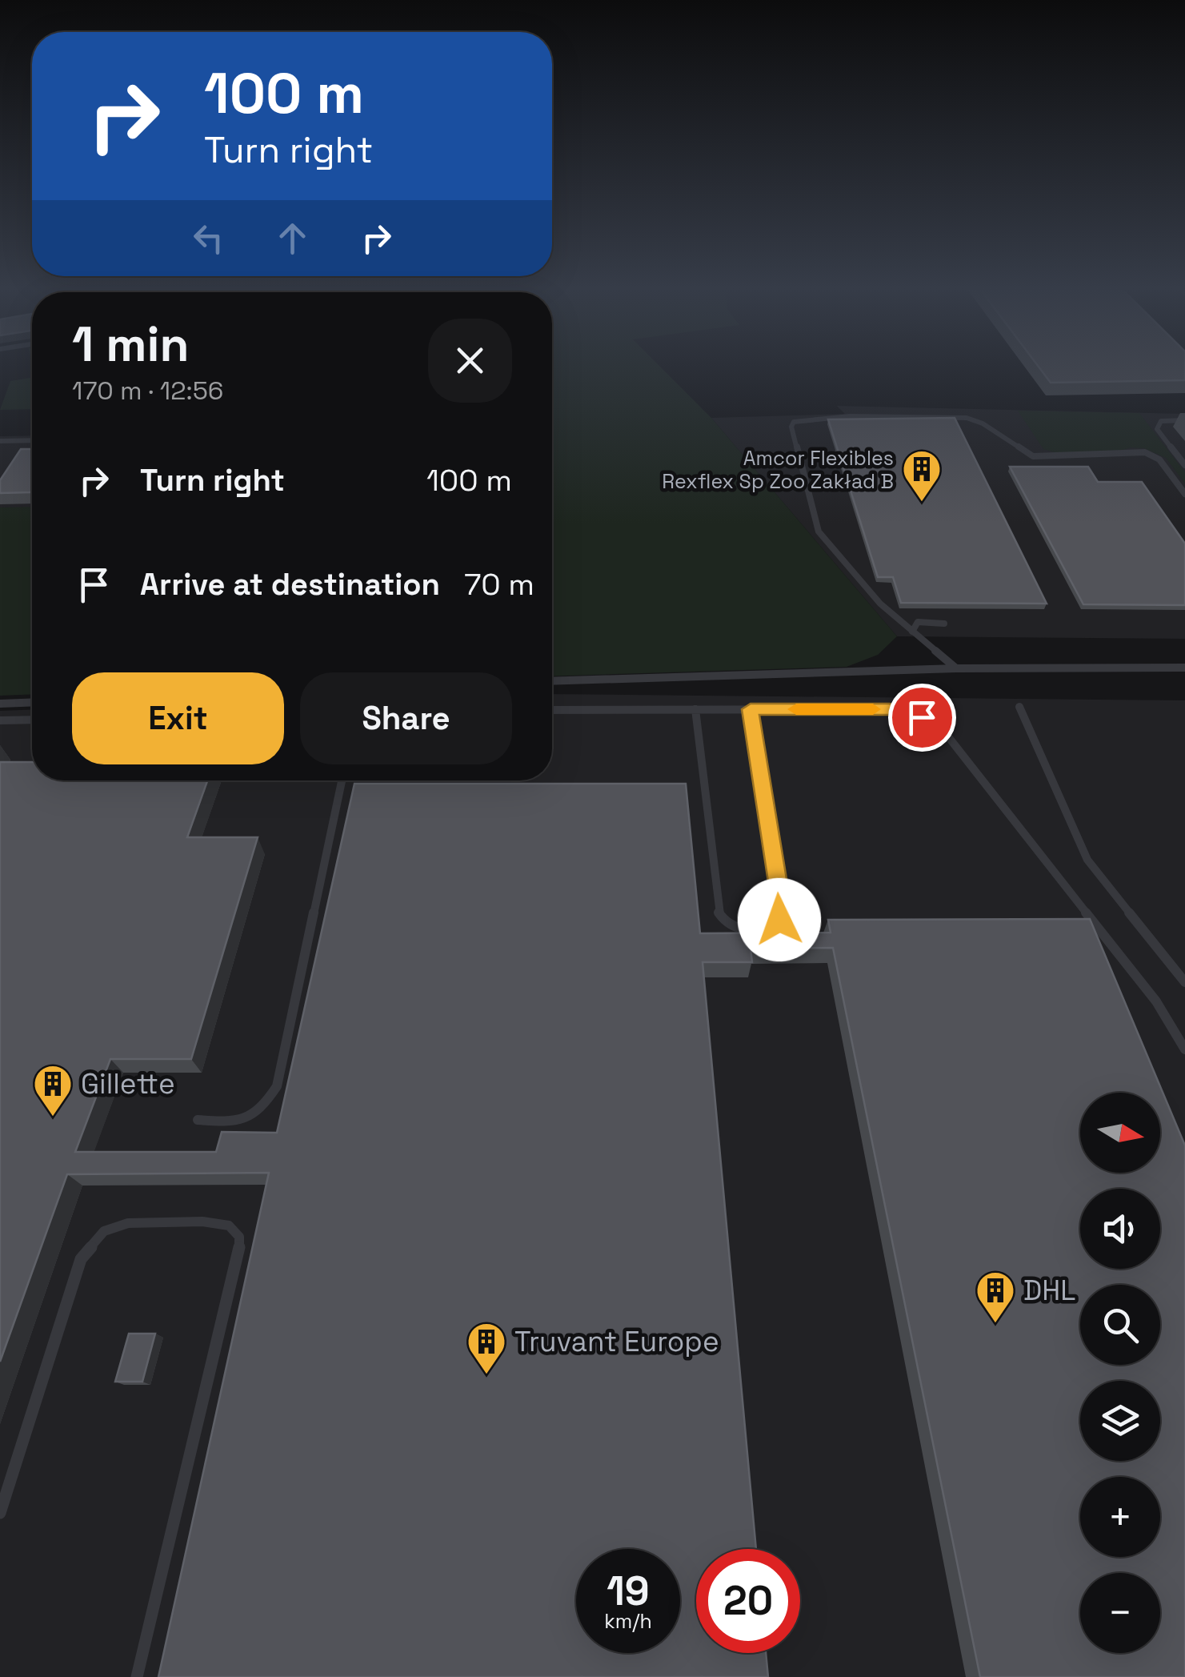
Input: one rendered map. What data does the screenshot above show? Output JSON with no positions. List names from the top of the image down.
{
  "places": {
    "building": [
      "Amcor Flexibles Rexflex Sp Zoo Zakład B",
      "Gillette",
      "DHL",
      "Truvant Europe"
    ]
  },
  "north": "right",
  "page": {
    "turn": ["100 m", "Turn right"],
    "heading": ["1 min", "170 m · 12:56"],
    "list": [
      {
        "name": "Turn right",
        "value": "100 m"
      },
      {
        "name": "Arrive at destination",
        "value": "70 m"
      }
    ],
    "buttons": ["Exit", "Share"],
    "map_buttons": ["+", "−"],
    "speed": "19 km/h",
    "limit": "20"
  }
}
